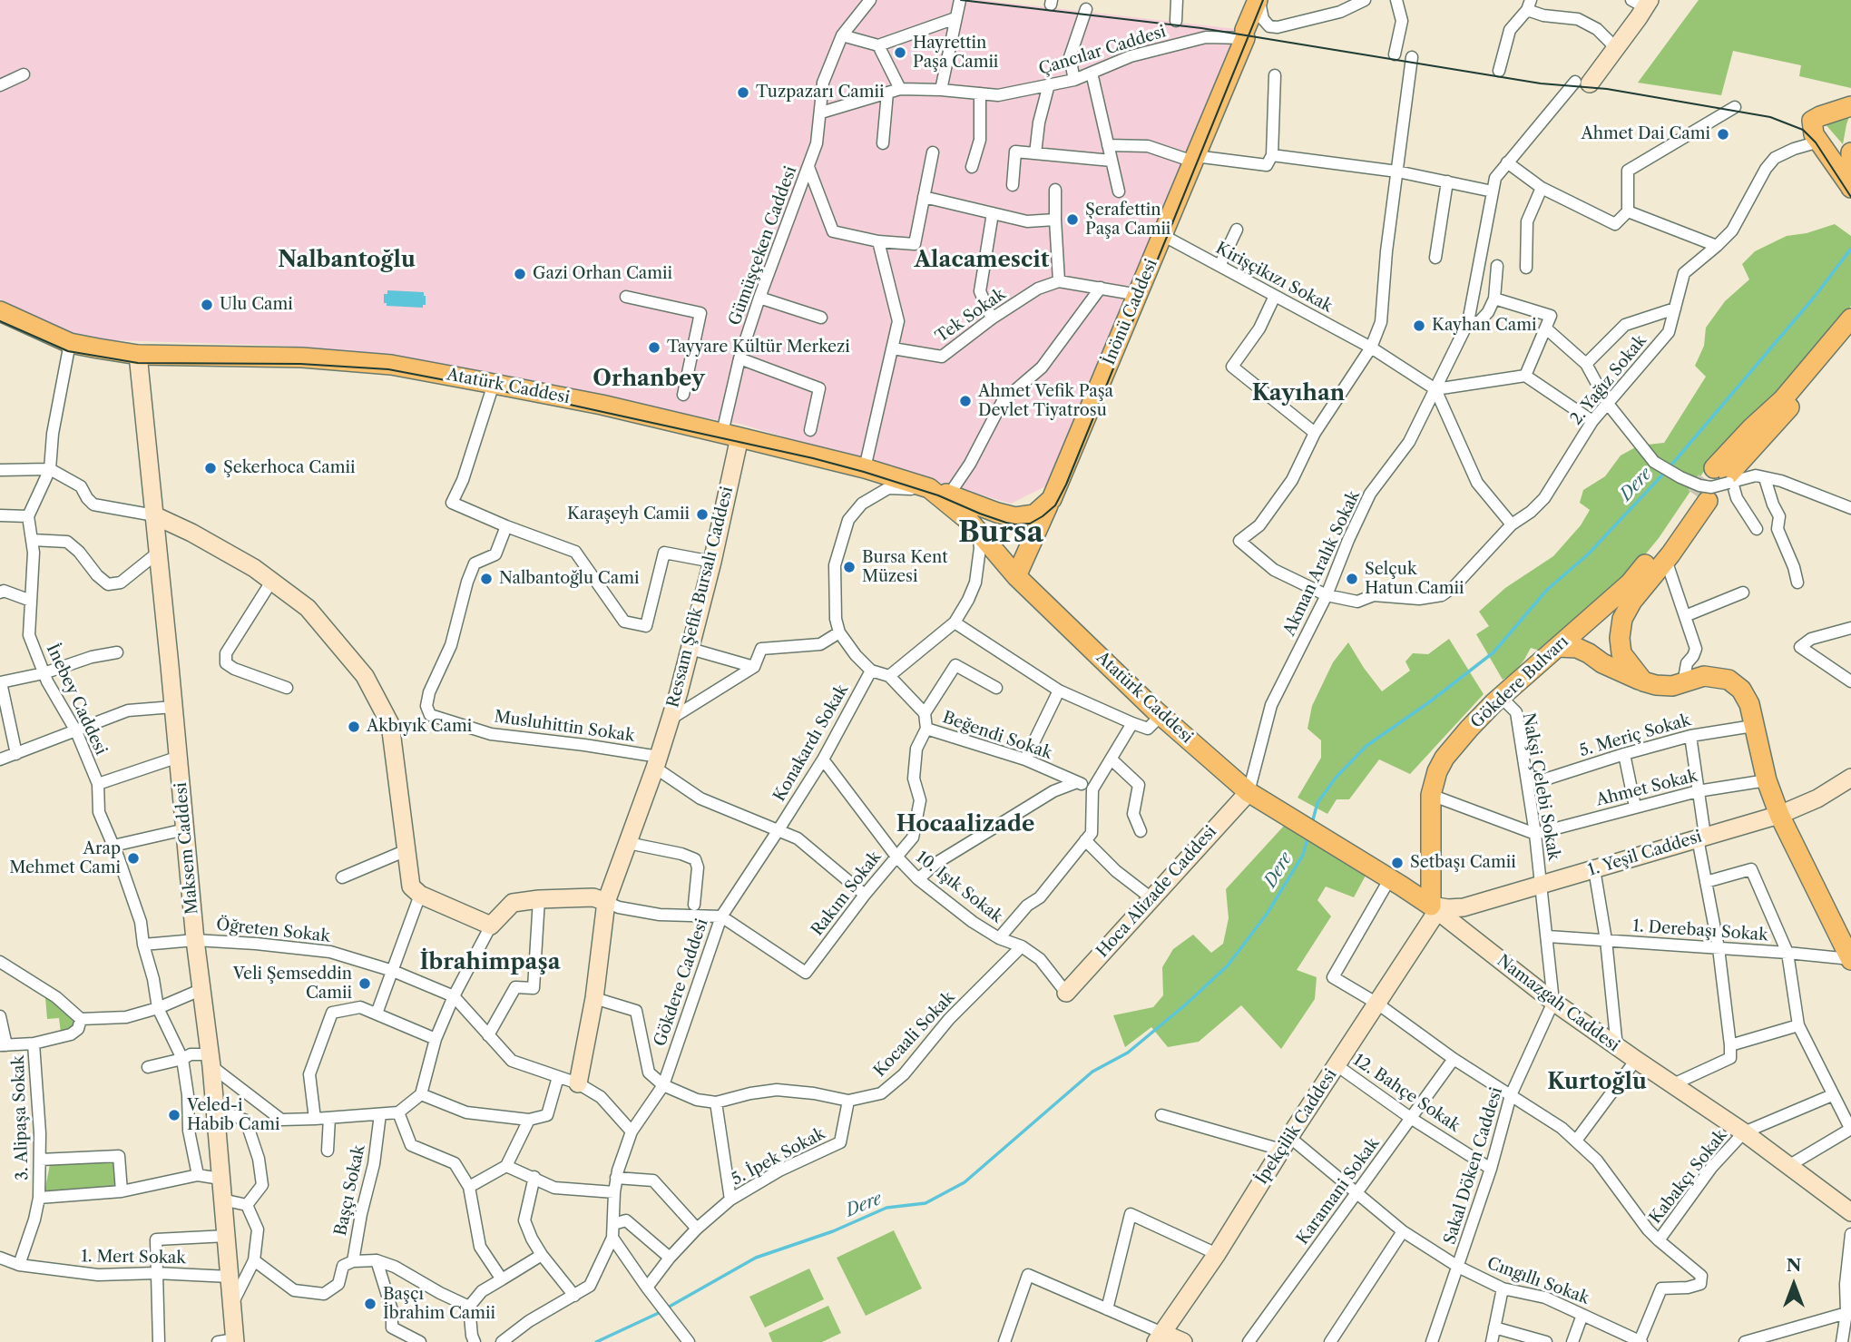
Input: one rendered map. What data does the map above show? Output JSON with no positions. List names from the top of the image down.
{
  "streets": {
    "main road": [
      "İnönü Caddesi",
      "Atatürk Caddesi",
      "Ressam Şefik Bursalı Caddesi",
      "Gökdere Bulvarı",
      "Maksem Caddesi",
      "1. Yeşil Caddesi",
      "Hoca Alizade Caddesi",
      "Namazgah Caddesi",
      "İpekçilik Caddesi"
    ],
    "street": [
      "Çancılar Caddesi",
      "Gümüşçeken Caddesi",
      "Kirişçikızı Sokak",
      "Tek Sokak",
      "2. Yağız Sokak",
      "Akman Aralık Sokak",
      "İnebey Caddesi",
      "Musluhittin Sokak",
      "Beğendi Sokak",
      "5. Meriç Sokak",
      "Konakardı Sokak",
      "Nakşi Çelebi Sokak",
      "Ahmet Sokak",
      "10. Işık Sokak",
      "Rakım Sokak",
      "Öğreten Sokak",
      "1. Derebaşı Sokak",
      "Gökdere Caddesi",
      "Kocaali Sokak",
      "12. Bahçe Sokak",
      "3. Alipaşa Sokak",
      "5. İpek Sokak",
      "Sakal Döken Caddesi",
      "Kabakçı Sokak",
      "Başçı Sokak",
      "Karamani Sokak",
      "1. Mert Sokak",
      "Cıngıllı Sokak"
    ]
  },
  "crossings": [
    ["Çancılar Caddesi", "Gümüşçeken Caddesi"],
    ["Çancılar Caddesi", "İnönü Caddesi"],
    ["Gümüşçeken Caddesi", "Atatürk Caddesi"],
    ["Gümüşçeken Caddesi", "Ressam Şefik Bursalı Caddesi"],
    ["Kirişçikızı Sokak", "İnönü Caddesi"],
    ["Kirişçikızı Sokak", "Akman Aralık Sokak"],
    ["2. Yağız Sokak", "Akman Aralık Sokak"],
    ["Atatürk Caddesi", "Akman Aralık Sokak"],
    ["Atatürk Caddesi", "Ressam Şefik Bursalı Caddesi"],
    ["Atatürk Caddesi", "Konakardı Sokak"],
    ["Atatürk Caddesi", "Maksem Caddesi"],
    ["Atatürk Caddesi", "Hoca Alizade Caddesi"],
    ["Atatürk Caddesi", "Namazgah Caddesi"],
    ["Akman Aralık Sokak", "Hoca Alizade Caddesi"],
    ["Ressam Şefik Bursalı Caddesi", "Musluhittin Sokak"],
    ["Gökdere Bulvarı", "Nakşi Çelebi Sokak"],
    ["Gökdere Bulvarı", "1. Yeşil Caddesi"],
    ["Gökdere Bulvarı", "Namazgah Caddesi"],
    ["Gökdere Bulvarı", "İpekçilik Caddesi"],
    ["İnebey Caddesi", "Öğreten Sokak"],
    ["Beğendi Sokak", "Rakım Sokak"],
    ["5. Meriç Sokak", "Nakşi Çelebi Sokak"],
    ["Konakardı Sokak", "10. Işık Sokak"],
    ["Konakardı Sokak", "Gökdere Caddesi"],
    ["Nakşi Çelebi Sokak", "Ahmet Sokak"],
    ["Nakşi Çelebi Sokak", "1. Yeşil Caddesi"],
    ["Nakşi Çelebi Sokak", "1. Derebaşı Sokak"],
    ["Nakşi Çelebi Sokak", "Namazgah Caddesi"],
    ["Nakşi Çelebi Sokak", "Sakal Döken Caddesi"],
    ["Maksem Caddesi", "Öğreten Sokak"],
    ["Maksem Caddesi", "1. Mert Sokak"],
    ["1. Yeşil Caddesi", "Namazgah Caddesi"],
    ["1. Yeşil Caddesi", "İpekçilik Caddesi"],
    ["10. Işık Sokak", "Hoca Alizade Caddesi"],
    ["10. Işık Sokak", "Rakım Sokak"],
    ["10. Işık Sokak", "Kocaali Sokak"],
    ["Rakım Sokak", "Gökdere Caddesi"],
    ["Gökdere Caddesi", "Kocaali Sokak"],
    ["Namazgah Caddesi", "İpekçilik Caddesi"],
    ["Namazgah Caddesi", "Sakal Döken Caddesi"],
    ["Namazgah Caddesi", "Kabakçı Sokak"],
    ["Kocaali Sokak", "5. İpek Sokak"],
    ["12. Bahçe Sokak", "İpekçilik Caddesi"],
    ["12. Bahçe Sokak", "Sakal Döken Caddesi"],
    ["12. Bahçe Sokak", "Karamani Sokak"],
    ["3. Alipaşa Sokak", "1. Mert Sokak"],
    ["İpekçilik Caddesi", "Cıngıllı Sokak"],
    ["Sakal Döken Caddesi", "Cıngıllı Sokak"],
    ["Karamani Sokak", "Cıngıllı Sokak"]
  ],
  "districts": [
    "Nalbantoğlu",
    "Alacamescit",
    "Orhanbey",
    "Kayıhan",
    "Bursa",
    "Hocaalizade",
    "İbrahimpaşa",
    "Kurtoğlu"
  ],
  "water": ["Dere"],
  "places": [
    "Hayrettin Paşa Camii",
    "Tuzpazarı Camii",
    "Ahmet Dai Cami",
    "Şerafettin Paşa Camii",
    "Gazi Orhan Camii",
    "Ulu Cami",
    "Kayhan Cami",
    "Tayyare Kültür Merkezi",
    "Ahmet Vefik Paşa Devlet Tiyatrosu",
    "Şekerhoca Camii",
    "Karaşeyh Camii",
    "Bursa Kent Müzesi",
    "Nalbantoğlu Cami",
    "Selçuk Hatun Camii",
    "Akbıyık Cami",
    "Arap Mehmet Cami",
    "Setbaşı Camii",
    "Veli Şemseddin Camii",
    "Veled-i Habib Cami",
    "Başçı İbrahim Camii"
  ],
  "north": "top"
}
